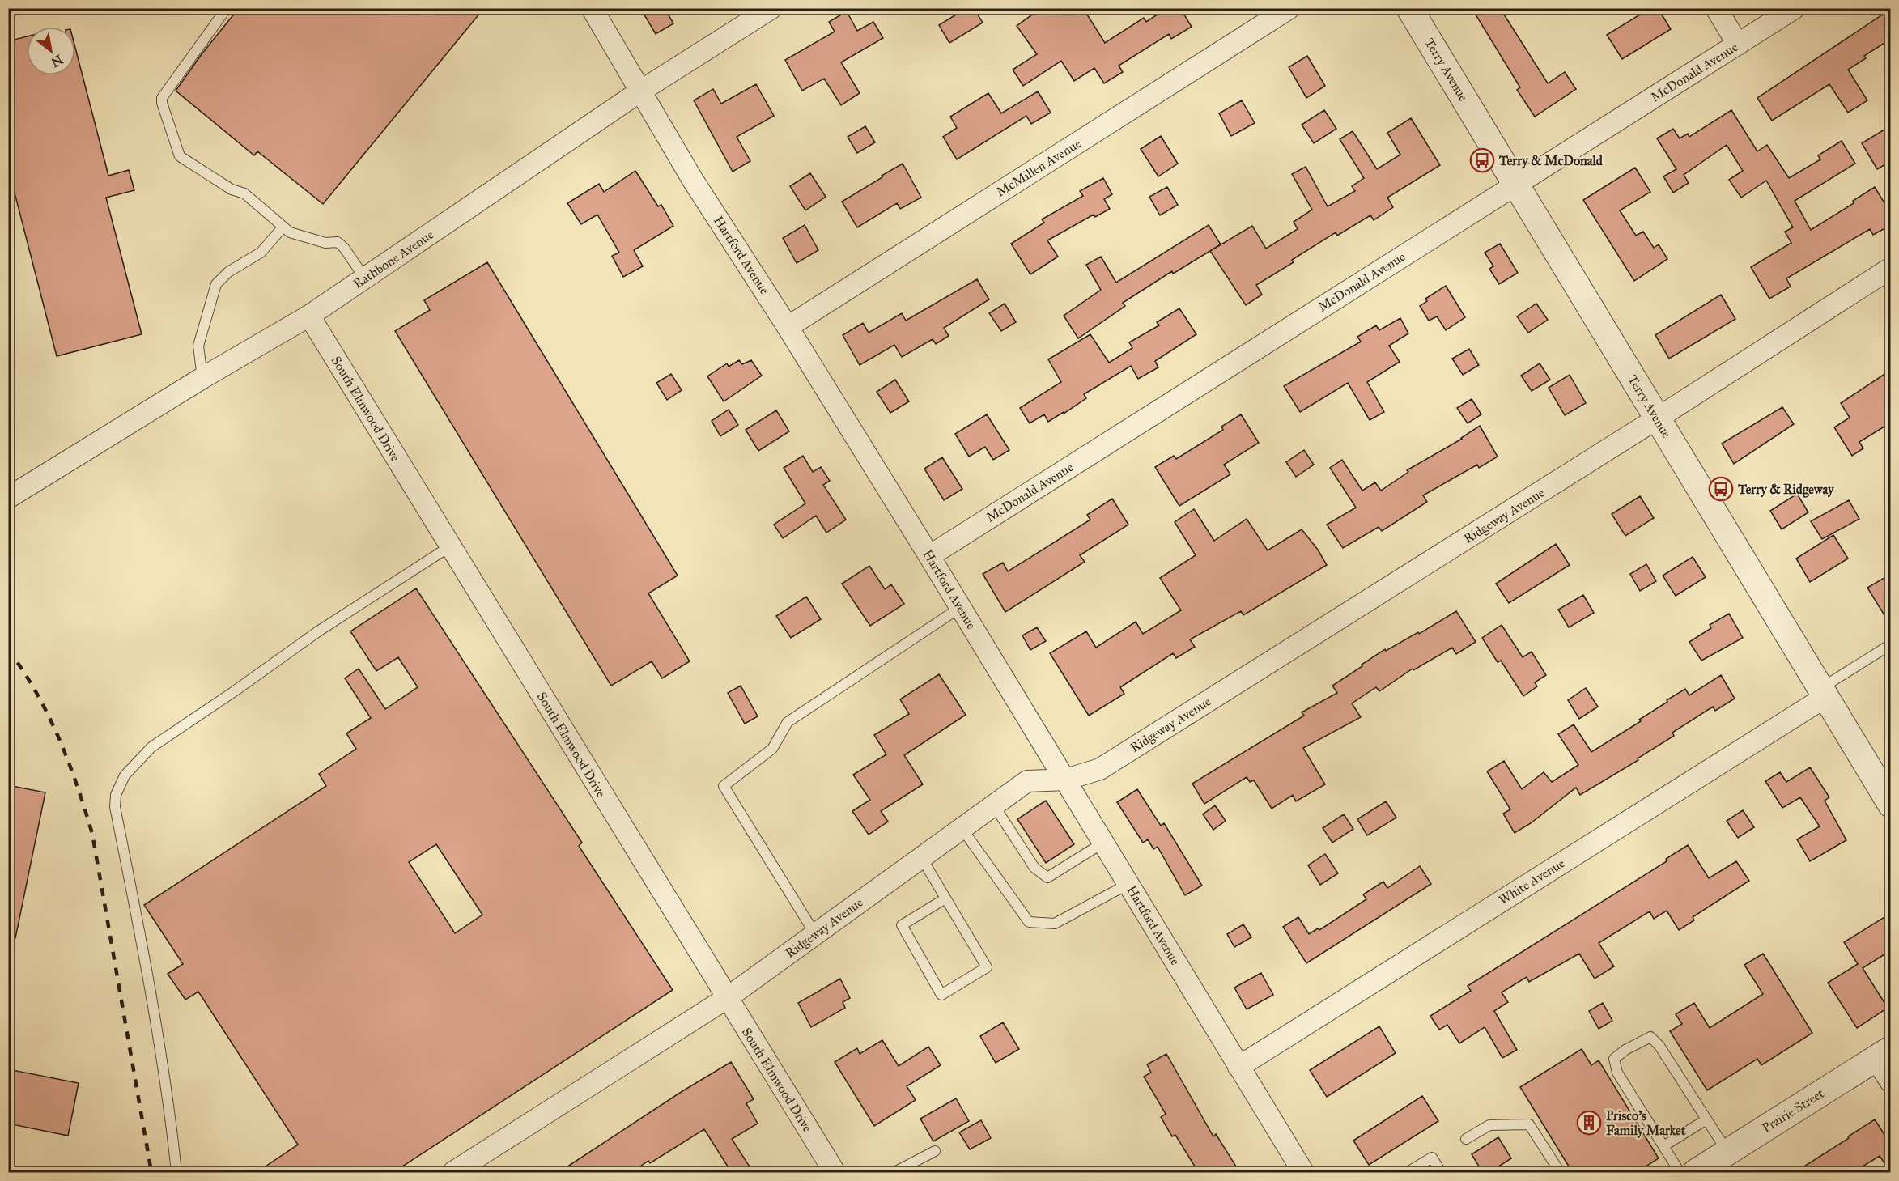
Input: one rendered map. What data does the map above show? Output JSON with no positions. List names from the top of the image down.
{
  "streets": {
    "street": [
      "Terry Avenue",
      "McDonald Avenue",
      "McMillen Avenue",
      "Hartford Avenue",
      "Rathbone Avenue",
      "South Elmwood Drive",
      "Ridgeway Avenue",
      "White Avenue",
      "Prairie Street"
    ]
  },
  "crossings": [
    ["Terry Avenue", "McDonald Avenue"],
    ["Terry Avenue", "Ridgeway Avenue"],
    ["Terry Avenue", "White Avenue"],
    ["McDonald Avenue", "Hartford Avenue"],
    ["McMillen Avenue", "Hartford Avenue"],
    ["Hartford Avenue", "Rathbone Avenue"],
    ["Hartford Avenue", "Ridgeway Avenue"],
    ["Hartford Avenue", "White Avenue"],
    ["Rathbone Avenue", "South Elmwood Drive"],
    ["South Elmwood Drive", "Ridgeway Avenue"]
  ],
  "places": {
    "bus stop": ["Terry & McDonald", "Terry & Ridgeway"],
    "building": ["Prisco's Family Market"]
  },
  "north": "bottom right"
}
